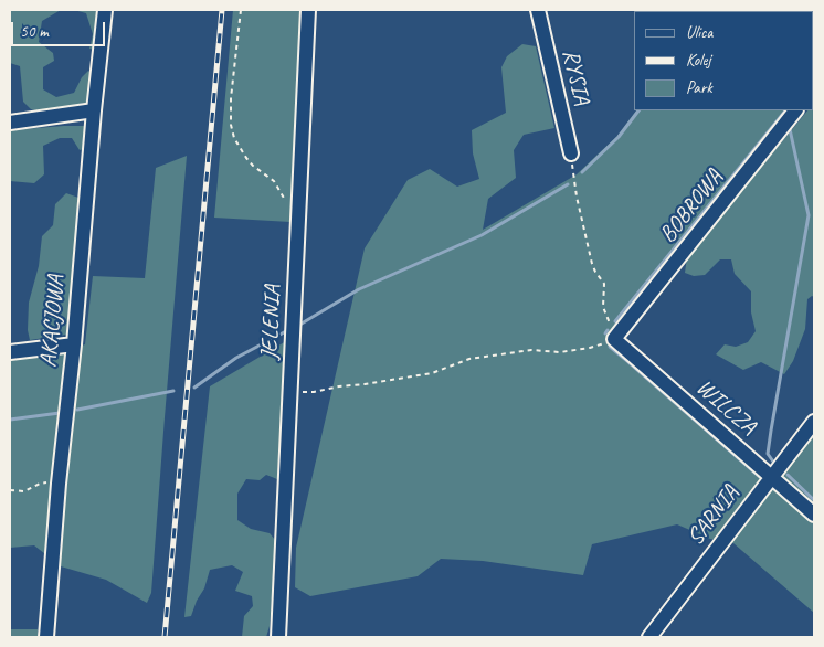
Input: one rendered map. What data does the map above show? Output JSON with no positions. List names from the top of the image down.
{
  "streets": {
    "street": [
      "RYSIA",
      "BOBROWA",
      "AKACJOWA",
      "JELENIA",
      "WILCZA",
      "SARNIA"
    ]
  },
  "crossings": [
    ["BOBROWA", "WILCZA"],
    ["WILCZA", "SARNIA"]
  ],
  "legend": ["Ulica", "Kolej", "Park"],
  "scale_bar": "50 m"
}
